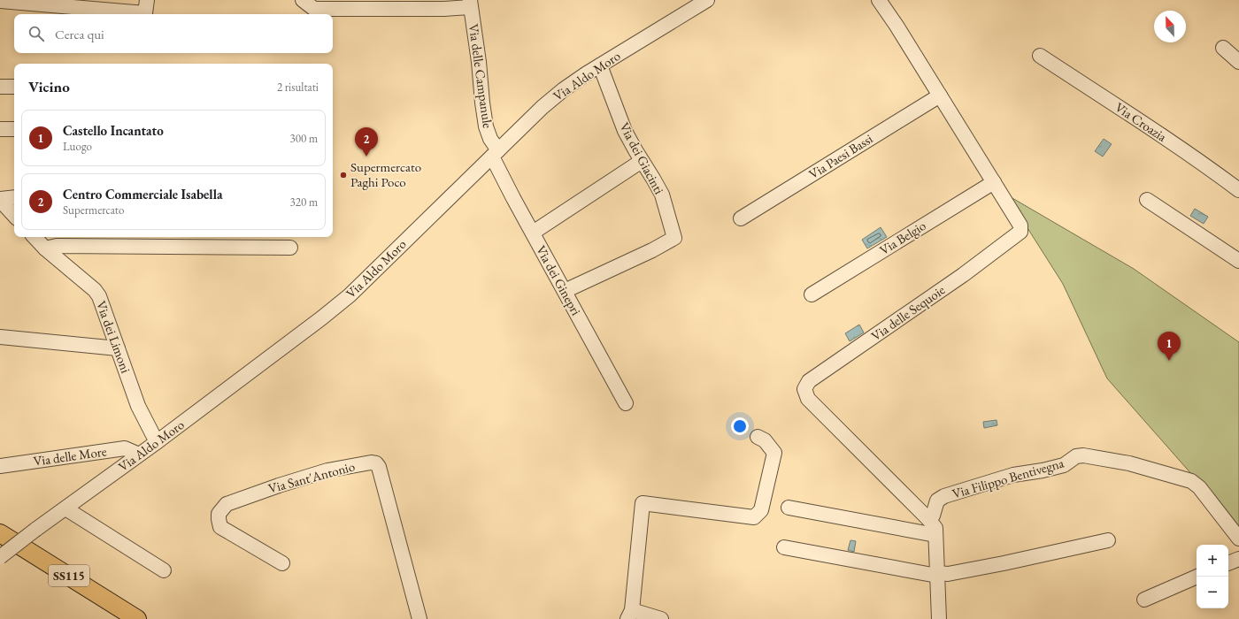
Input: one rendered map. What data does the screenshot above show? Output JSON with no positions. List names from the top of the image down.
{
  "streets": {
    "main road": ["SS115"],
    "street": [
      "Via delle Campanule",
      "Via Aldo Moro",
      "Via Croazia",
      "Via Paesi Bassi",
      "Via dei Giacinti",
      "Via Belgio",
      "Via dei Ginepri",
      "Via delle Sequoie",
      "Via dei Limoni",
      "Via delle More",
      "Via Sant'Antonio",
      "Via Filippo Bentivegna"
    ]
  },
  "crossings": [
    ["Via delle Campanule", "Via Aldo Moro"],
    ["Via delle Campanule", "Via dei Ginepri"],
    ["Via Aldo Moro", "Via dei Giacinti"],
    ["Via Aldo Moro", "Via dei Ginepri"],
    ["Via Aldo Moro", "Via dei Limoni"],
    ["Via Aldo Moro", "Via delle More"],
    ["Via Paesi Bassi", "Via delle Sequoie"],
    ["Via dei Giacinti", "Via dei Ginepri"],
    ["Via Belgio", "Via delle Sequoie"],
    ["Via delle Sequoie", "Via Filippo Bentivegna"]
  ],
  "places": ["Supermercato Paghi Poco"],
  "north": "top",
  "page": {
    "search": "Cerca qui",
    "heading": ["Vicino", "2 risultati"],
    "list": [
      {
        "mark": "1",
        "name": "Castello Incantato",
        "note": "Luogo",
        "value": "300 m"
      },
      {
        "mark": "2",
        "name": "Centro Commerciale Isabella",
        "note": "Supermercato",
        "value": "320 m"
      }
    ],
    "pins": ["2", "1"],
    "map_buttons": ["+", "−"]
  }
}
